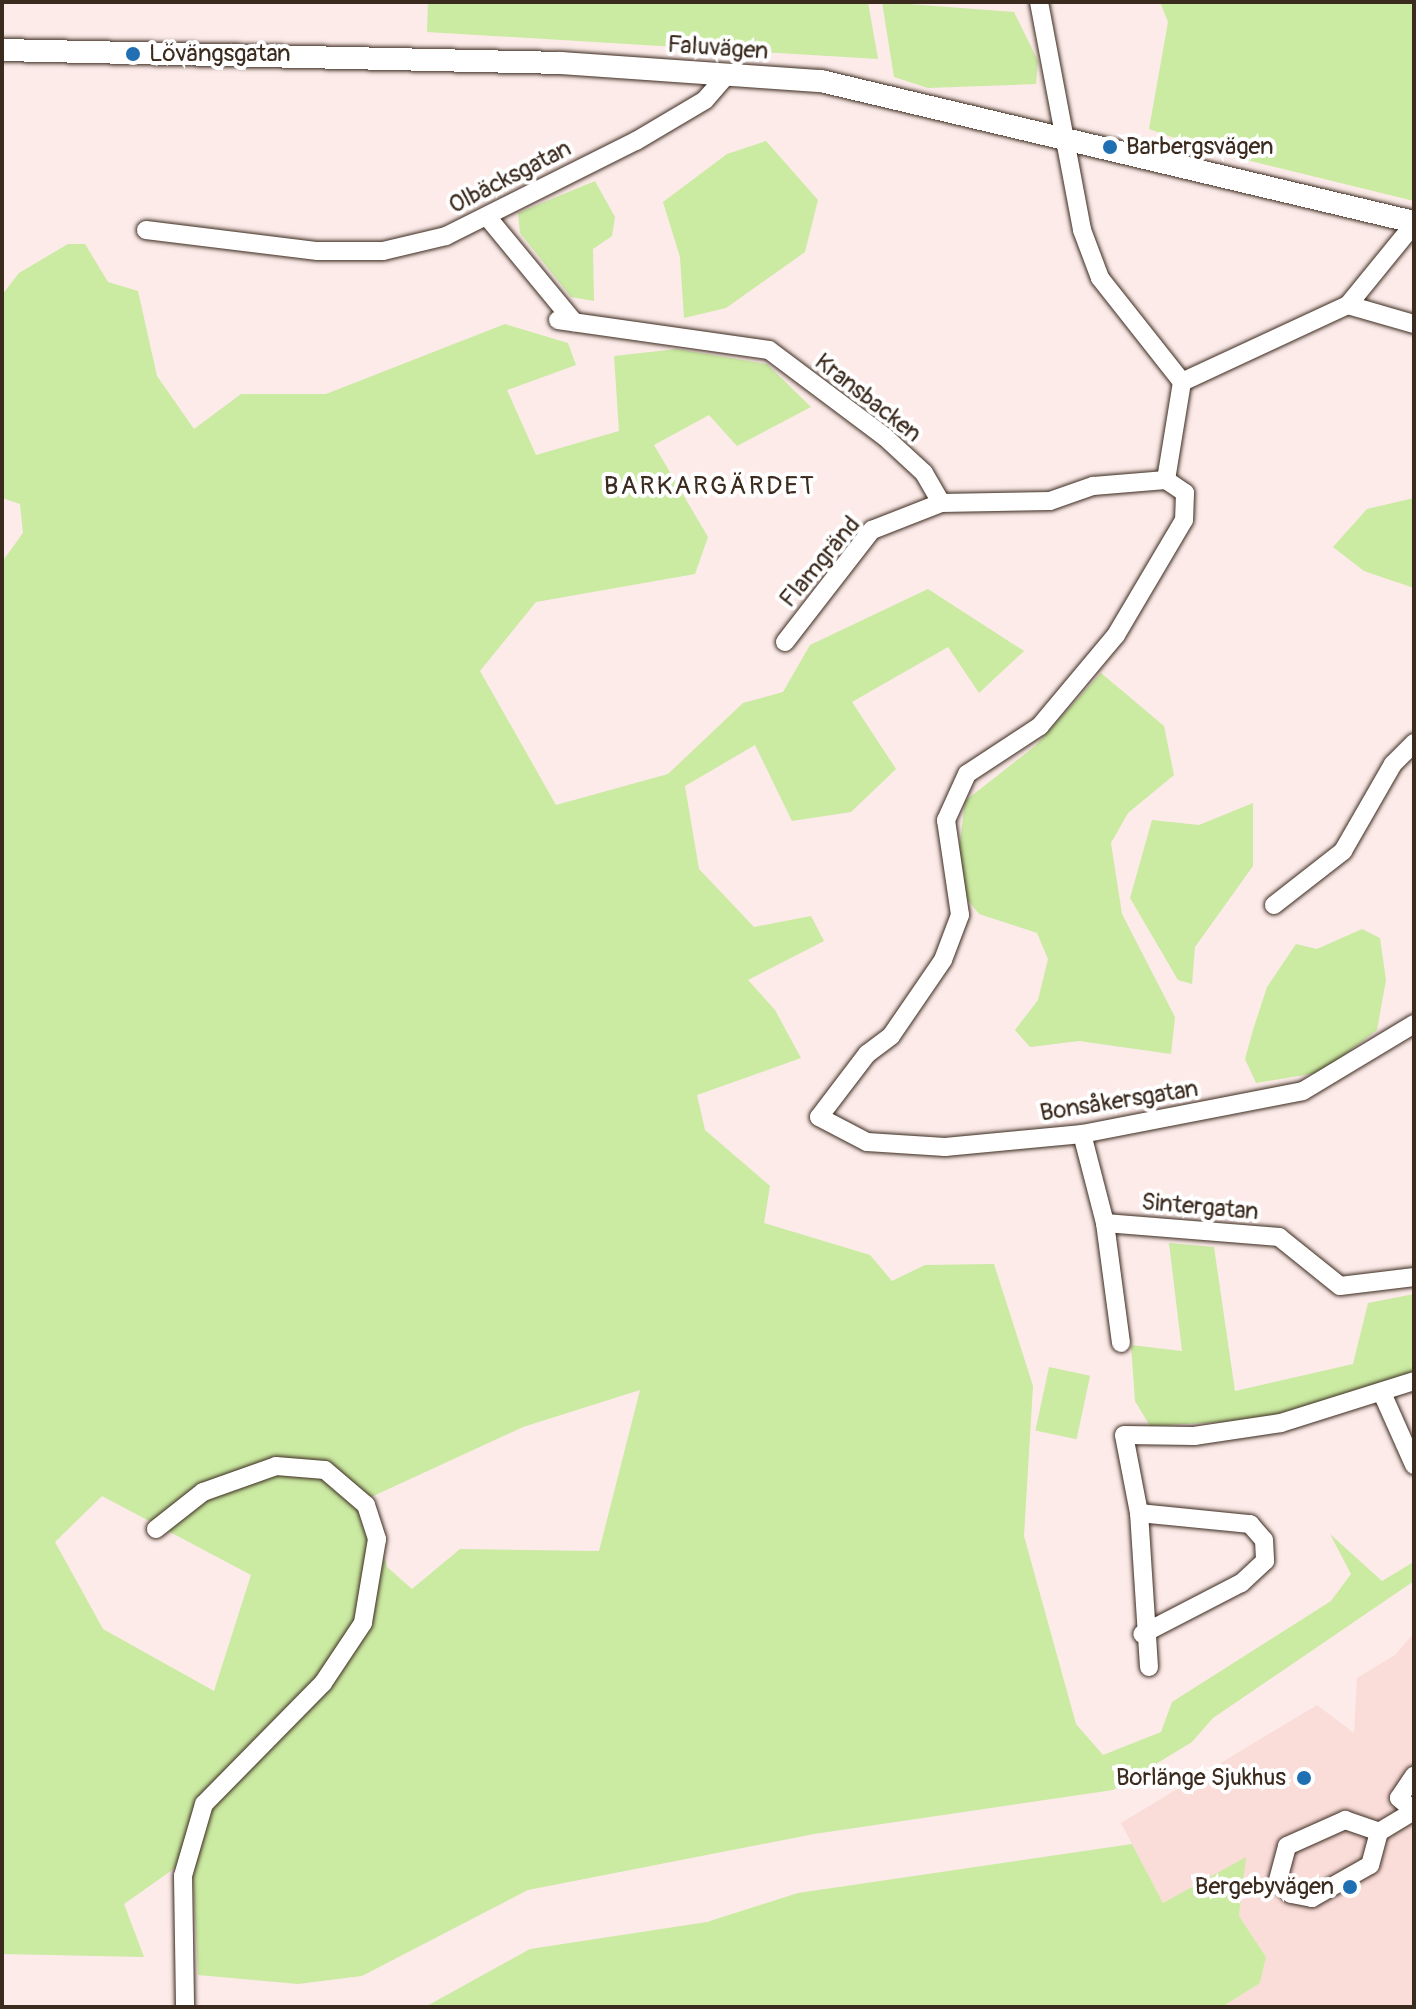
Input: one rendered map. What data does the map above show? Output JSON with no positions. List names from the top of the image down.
{
  "streets": {
    "street": [
      "Faluvägen",
      "Olbäcksgatan",
      "Kransbacken",
      "Flamgränd",
      "Bonsåkersgatan",
      "Sintergatan"
    ]
  },
  "crossings": [
    ["Faluvägen", "Olbäcksgatan"],
    ["Olbäcksgatan", "Kransbacken"],
    ["Kransbacken", "Flamgränd"],
    ["Bonsåkersgatan", "Sintergatan"]
  ],
  "districts": ["BARKARGÄRDET"],
  "places": [
    "Lövängsgatan",
    "Barbergsvägen",
    "Borlänge Sjukhus",
    "Bergebyvägen"
  ]
}
